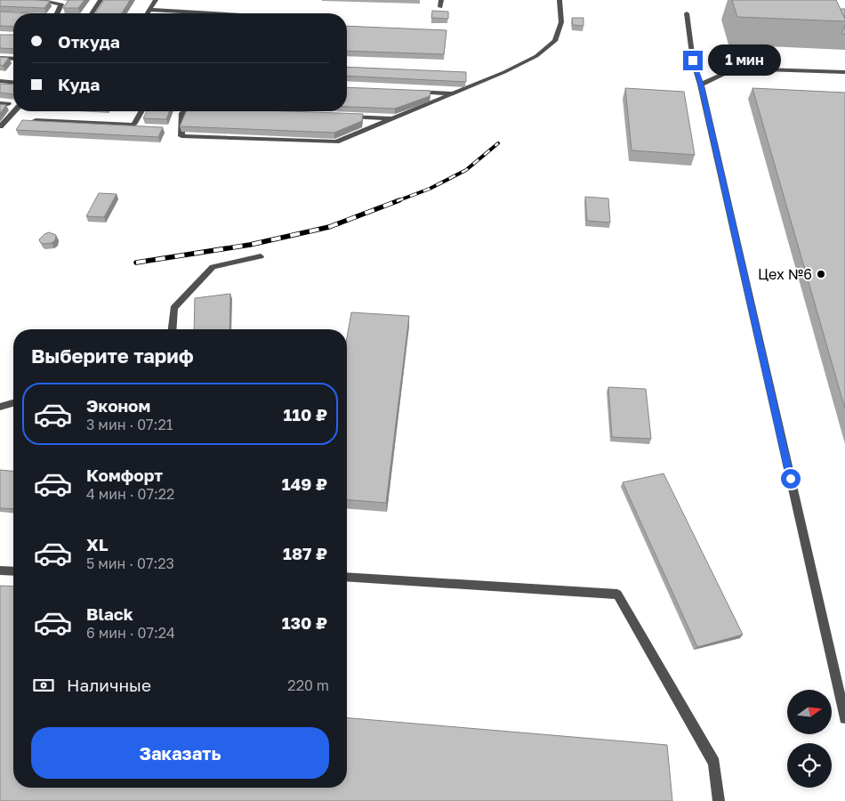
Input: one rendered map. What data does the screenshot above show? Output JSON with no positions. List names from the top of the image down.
{
  "places": ["Цех №6"],
  "north": "right",
  "page": {
    "banner": ["Откуда", "Куда"],
    "bubble": "1 мин",
    "heading": "Выберите тариф",
    "list": [
      {
        "name": "Эконом",
        "note": "3 мин · 07:21",
        "value": "110 ₽"
      },
      {
        "name": "Комфорт",
        "note": "4 мин · 07:22",
        "value": "149 ₽"
      },
      {
        "name": "XL",
        "note": "5 мин · 07:23",
        "value": "187 ₽"
      },
      {
        "name": "Black",
        "note": "6 мин · 07:24",
        "value": "130 ₽"
      }
    ],
    "pay": ["Наличные", "220 m"],
    "buttons": "Заказать"
  }
}
